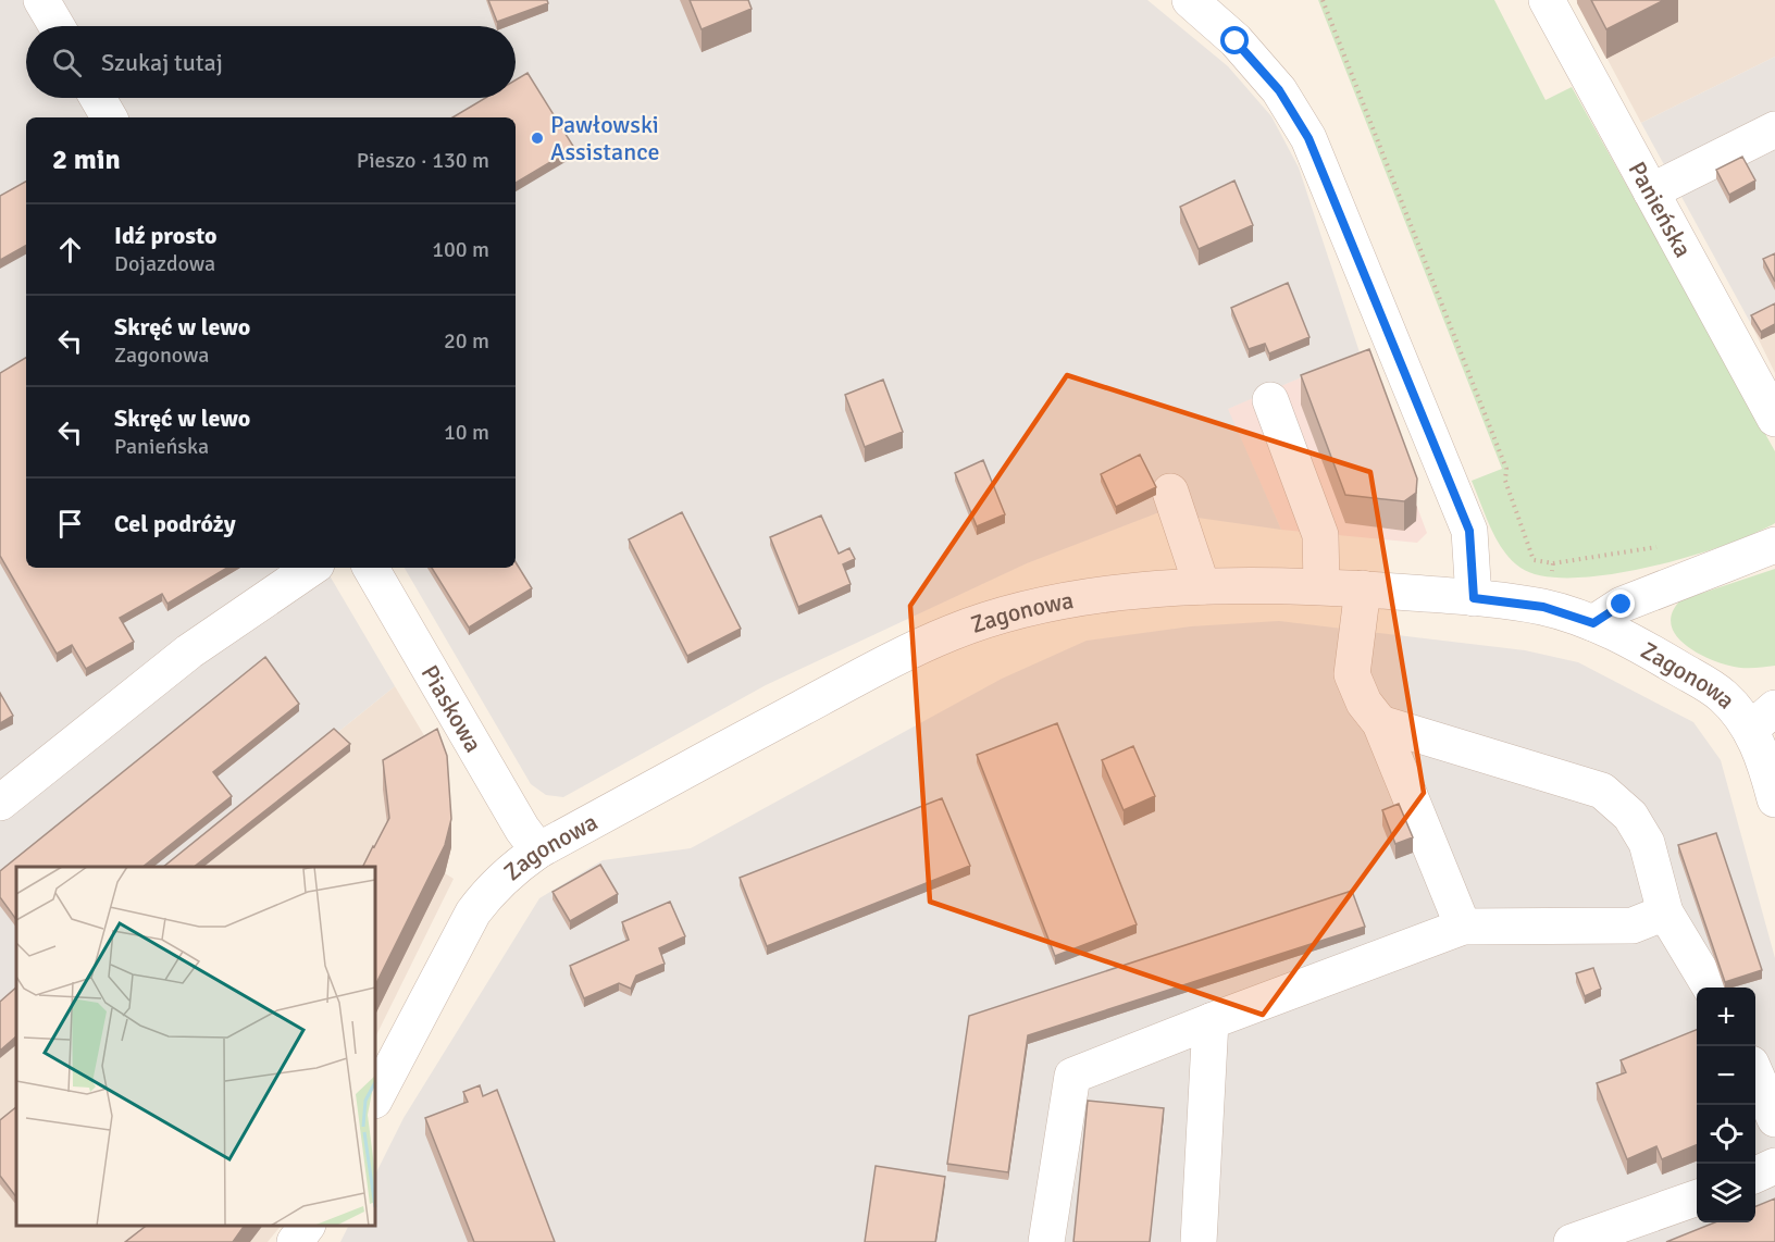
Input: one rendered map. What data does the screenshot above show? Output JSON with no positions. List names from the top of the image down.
{
  "streets": {
    "street": ["Panieńska", "Zagonowa", "Piaskowa"]
  },
  "crossings": [
    ["Zagonowa", "Piaskowa"]
  ],
  "places": ["Pawłowski Assistance"],
  "page": {
    "search": "Szukaj tutaj",
    "heading": ["2 min", "Pieszo · 130 m"],
    "list": [
      ["Idź prosto", "Dojazdowa", "100 m"],
      ["Skręć w lewo", "Zagonowa", "20 m"],
      ["Skręć w lewo", "Panieńska", "10 m"],
      "Cel podróży"
    ],
    "map_buttons": ["+", "−"]
  }
}
